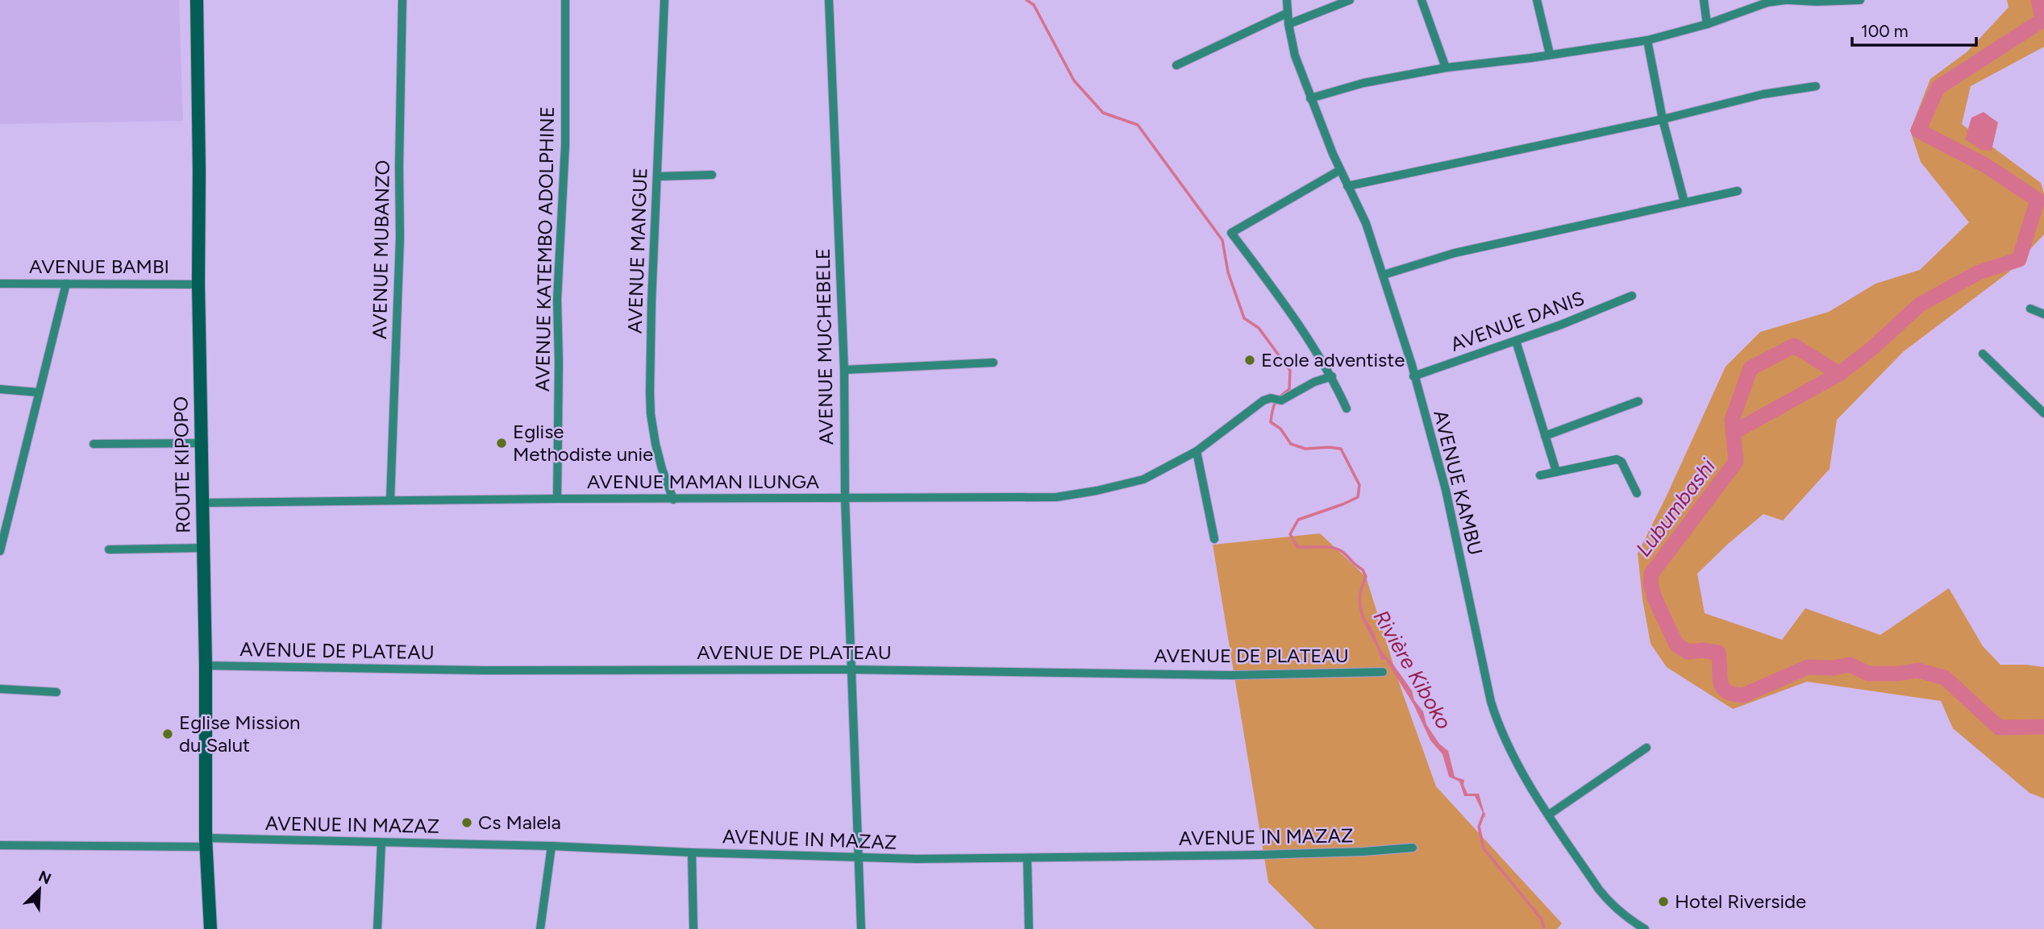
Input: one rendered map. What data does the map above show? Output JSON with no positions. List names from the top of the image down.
{
  "streets": {
    "main road": ["ROUTE KIPOPO"],
    "street": [
      "AVENUE KATEMBO ADOLPHINE",
      "AVENUE MUBANZO",
      "AVENUE MANGUE",
      "AVENUE BAMBI",
      "AVENUE DANIS",
      "AVENUE MUCHEBELE",
      "AVENUE MAMAN ILUNGA",
      "AVENUE KAMBU",
      "AVENUE DE PLATEAU",
      "AVENUE IN MAZAZ"
    ]
  },
  "crossings": [
    ["AVENUE KATEMBO ADOLPHINE", "AVENUE MAMAN ILUNGA"],
    ["AVENUE MUBANZO", "AVENUE MAMAN ILUNGA"],
    ["AVENUE MANGUE", "AVENUE MAMAN ILUNGA"],
    ["AVENUE BAMBI", "ROUTE KIPOPO"],
    ["AVENUE DANIS", "AVENUE KAMBU"],
    ["AVENUE MUCHEBELE", "AVENUE MAMAN ILUNGA"],
    ["AVENUE MUCHEBELE", "AVENUE DE PLATEAU"],
    ["AVENUE MUCHEBELE", "AVENUE IN MAZAZ"],
    ["ROUTE KIPOPO", "AVENUE MAMAN ILUNGA"],
    ["ROUTE KIPOPO", "AVENUE DE PLATEAU"],
    ["ROUTE KIPOPO", "AVENUE IN MAZAZ"]
  ],
  "water": ["Lubumbashi", "Rivière Kiboko"],
  "places": [
    "Ecole adventiste",
    "Eglise Methodiste unie",
    "Eglise Mission du Salut",
    "Cs Malela",
    "Hotel Riverside"
  ],
  "scale_bar": "100 m",
  "north": "top right"
}
